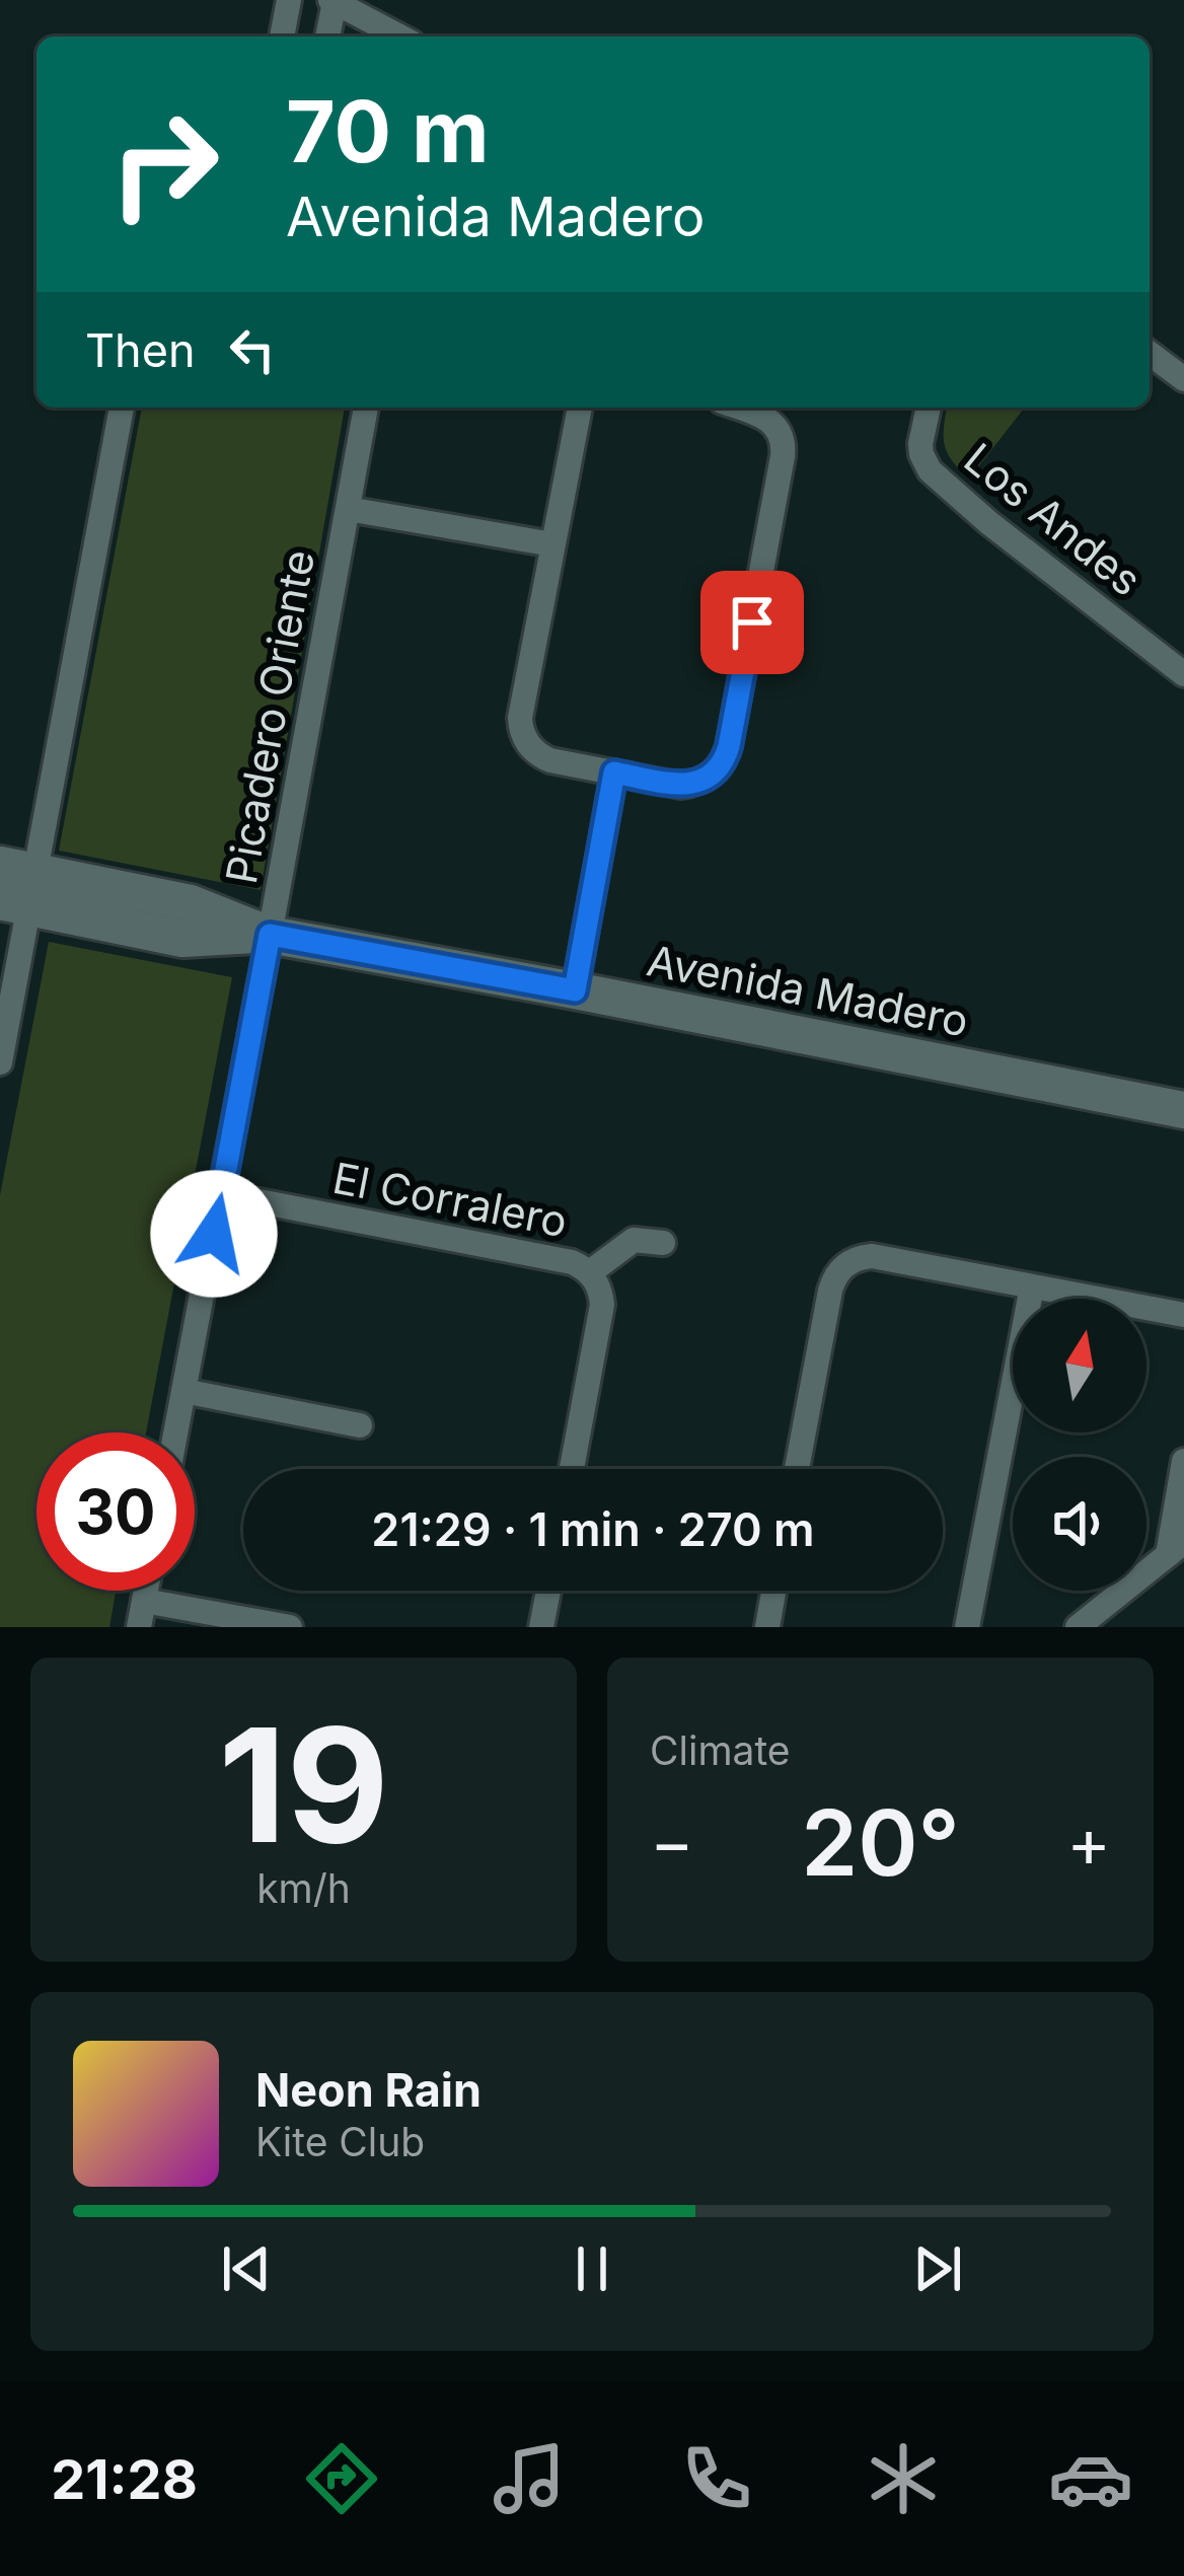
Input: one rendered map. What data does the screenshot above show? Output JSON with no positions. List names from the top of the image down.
{
  "streets": {
    "street": [
      "Los Andes",
      "Picadero Oriente",
      "Avenida Madero",
      "El Corralero"
    ]
  },
  "crossings": [
    ["Picadero Oriente", "Avenida Madero"],
    ["Picadero Oriente", "El Corralero"]
  ],
  "north": "top",
  "page": {
    "turn": ["70 m", "Avenida Madero"],
    "then": "Then",
    "limit": "30",
    "trip": "21:29 · 1 min · 270 m",
    "tile": [
      ["19", "km/h"],
      "Climate"
    ],
    "heat": ["−", "20°", "+"],
    "song": ["Neon Rain", "Kite Club"],
    "tabs": "21:28"
  }
}
